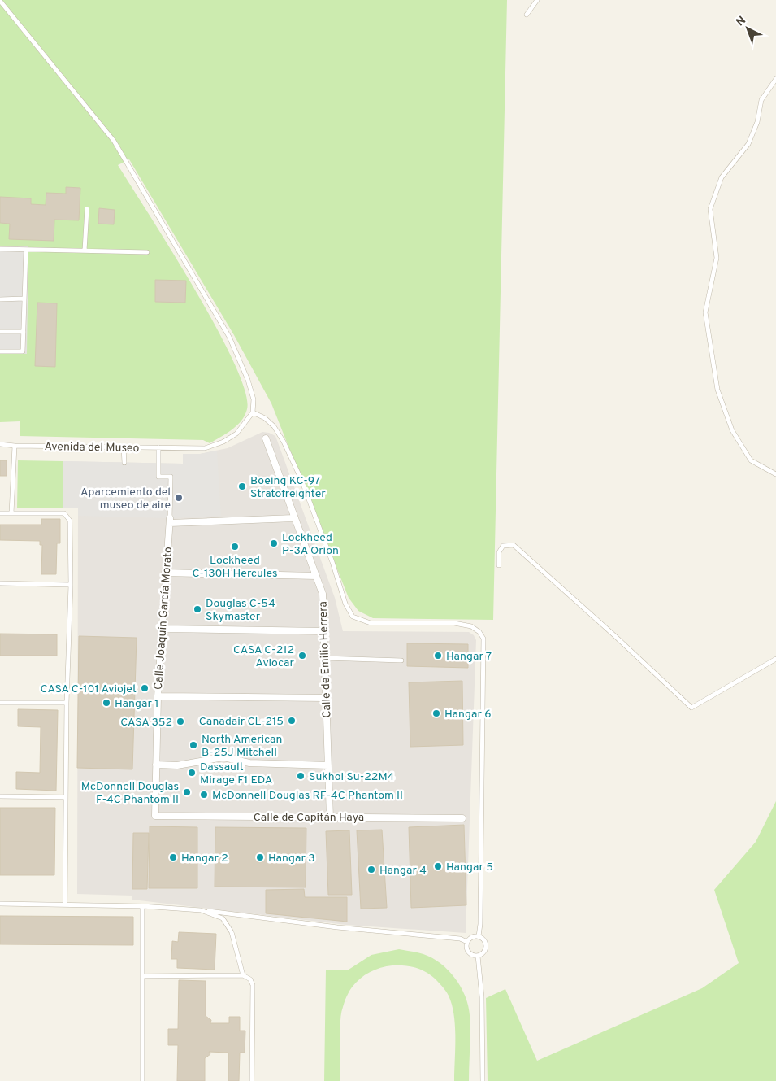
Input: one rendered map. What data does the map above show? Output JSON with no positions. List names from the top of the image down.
{
  "streets": {
    "street": ["Calle Joaquín García Morato", "Calle de Emilio Herrera", "Calle de Capitán Haya"],
    "lane": ["Avenida del Museo"]
  },
  "crossings": [
    ["Calle Joaquín García Morato", "Calle de Capitán Haya"],
    ["Calle de Emilio Herrera", "Calle de Capitán Haya"]
  ],
  "places": [
    "Boeing KC-97 Stratofreighter",
    "Aparcemiento del museo de aire",
    "Lockheed P-3A Orion",
    "Lockheed C-130H Hercules",
    "Douglas C-54 Skymaster",
    "CASA C-212 Aviocar",
    "Hangar 7",
    "CASA C-101 Aviojet",
    "Hangar 1",
    "Hangar 6",
    "Canadair CL-215",
    "CASA 352",
    "North American B-25J Mitchell",
    "Dassault Mirage F1 EDA",
    "Sukhoi Su-22M4",
    "McDonnell Douglas F-4C Phantom II",
    "McDonnell Douglas RF-4C Phantom II",
    "Hangar 2",
    "Hangar 3",
    "Hangar 5",
    "Hangar 4"
  ],
  "north": "top left"
}
